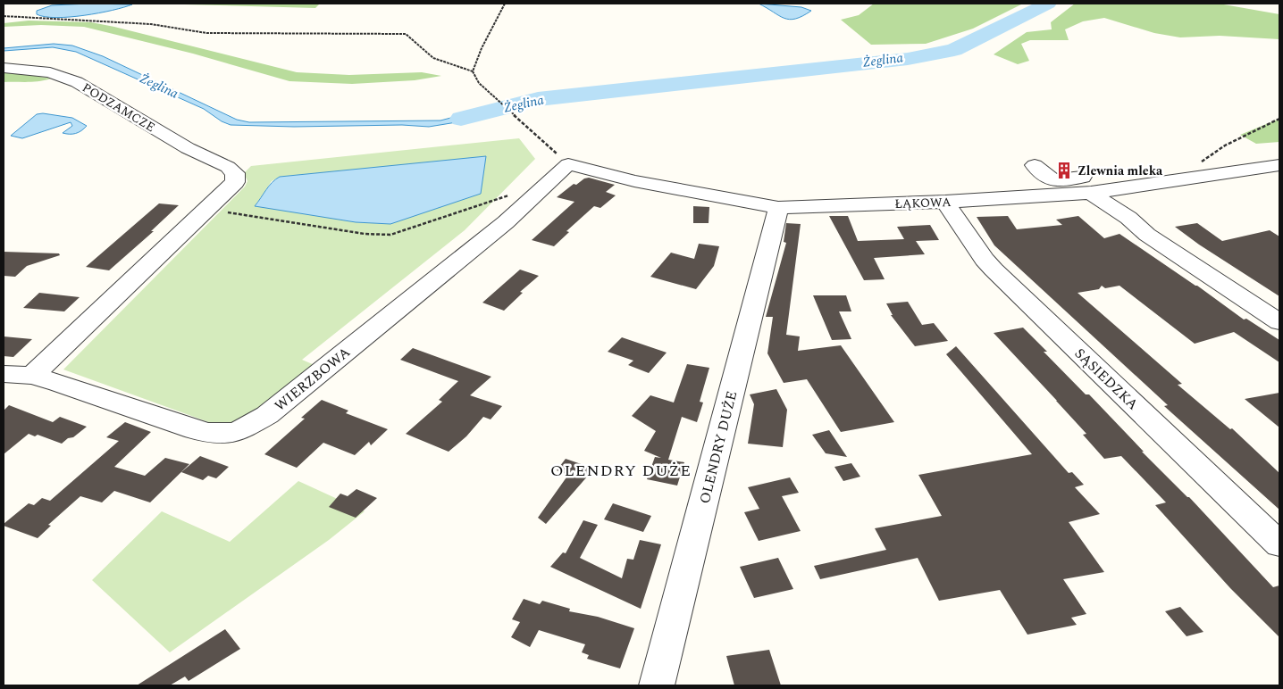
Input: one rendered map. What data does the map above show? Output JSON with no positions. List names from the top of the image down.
{
  "streets": {
    "street": [
      "PODZAMCZE",
      "ŁĄKOWA",
      "WIERZBOWA",
      "SĄSIEDZKA",
      "OLENDRY DUŻE"
    ]
  },
  "crossings": [
    ["ŁĄKOWA", "WIERZBOWA"],
    ["ŁĄKOWA", "SĄSIEDZKA"],
    ["ŁĄKOWA", "OLENDRY DUŻE"]
  ],
  "districts": ["OLENDRY DUŻE"],
  "water": ["Żeglina"],
  "places": {
    "building": ["Zlewnia mleka"]
  }
}
